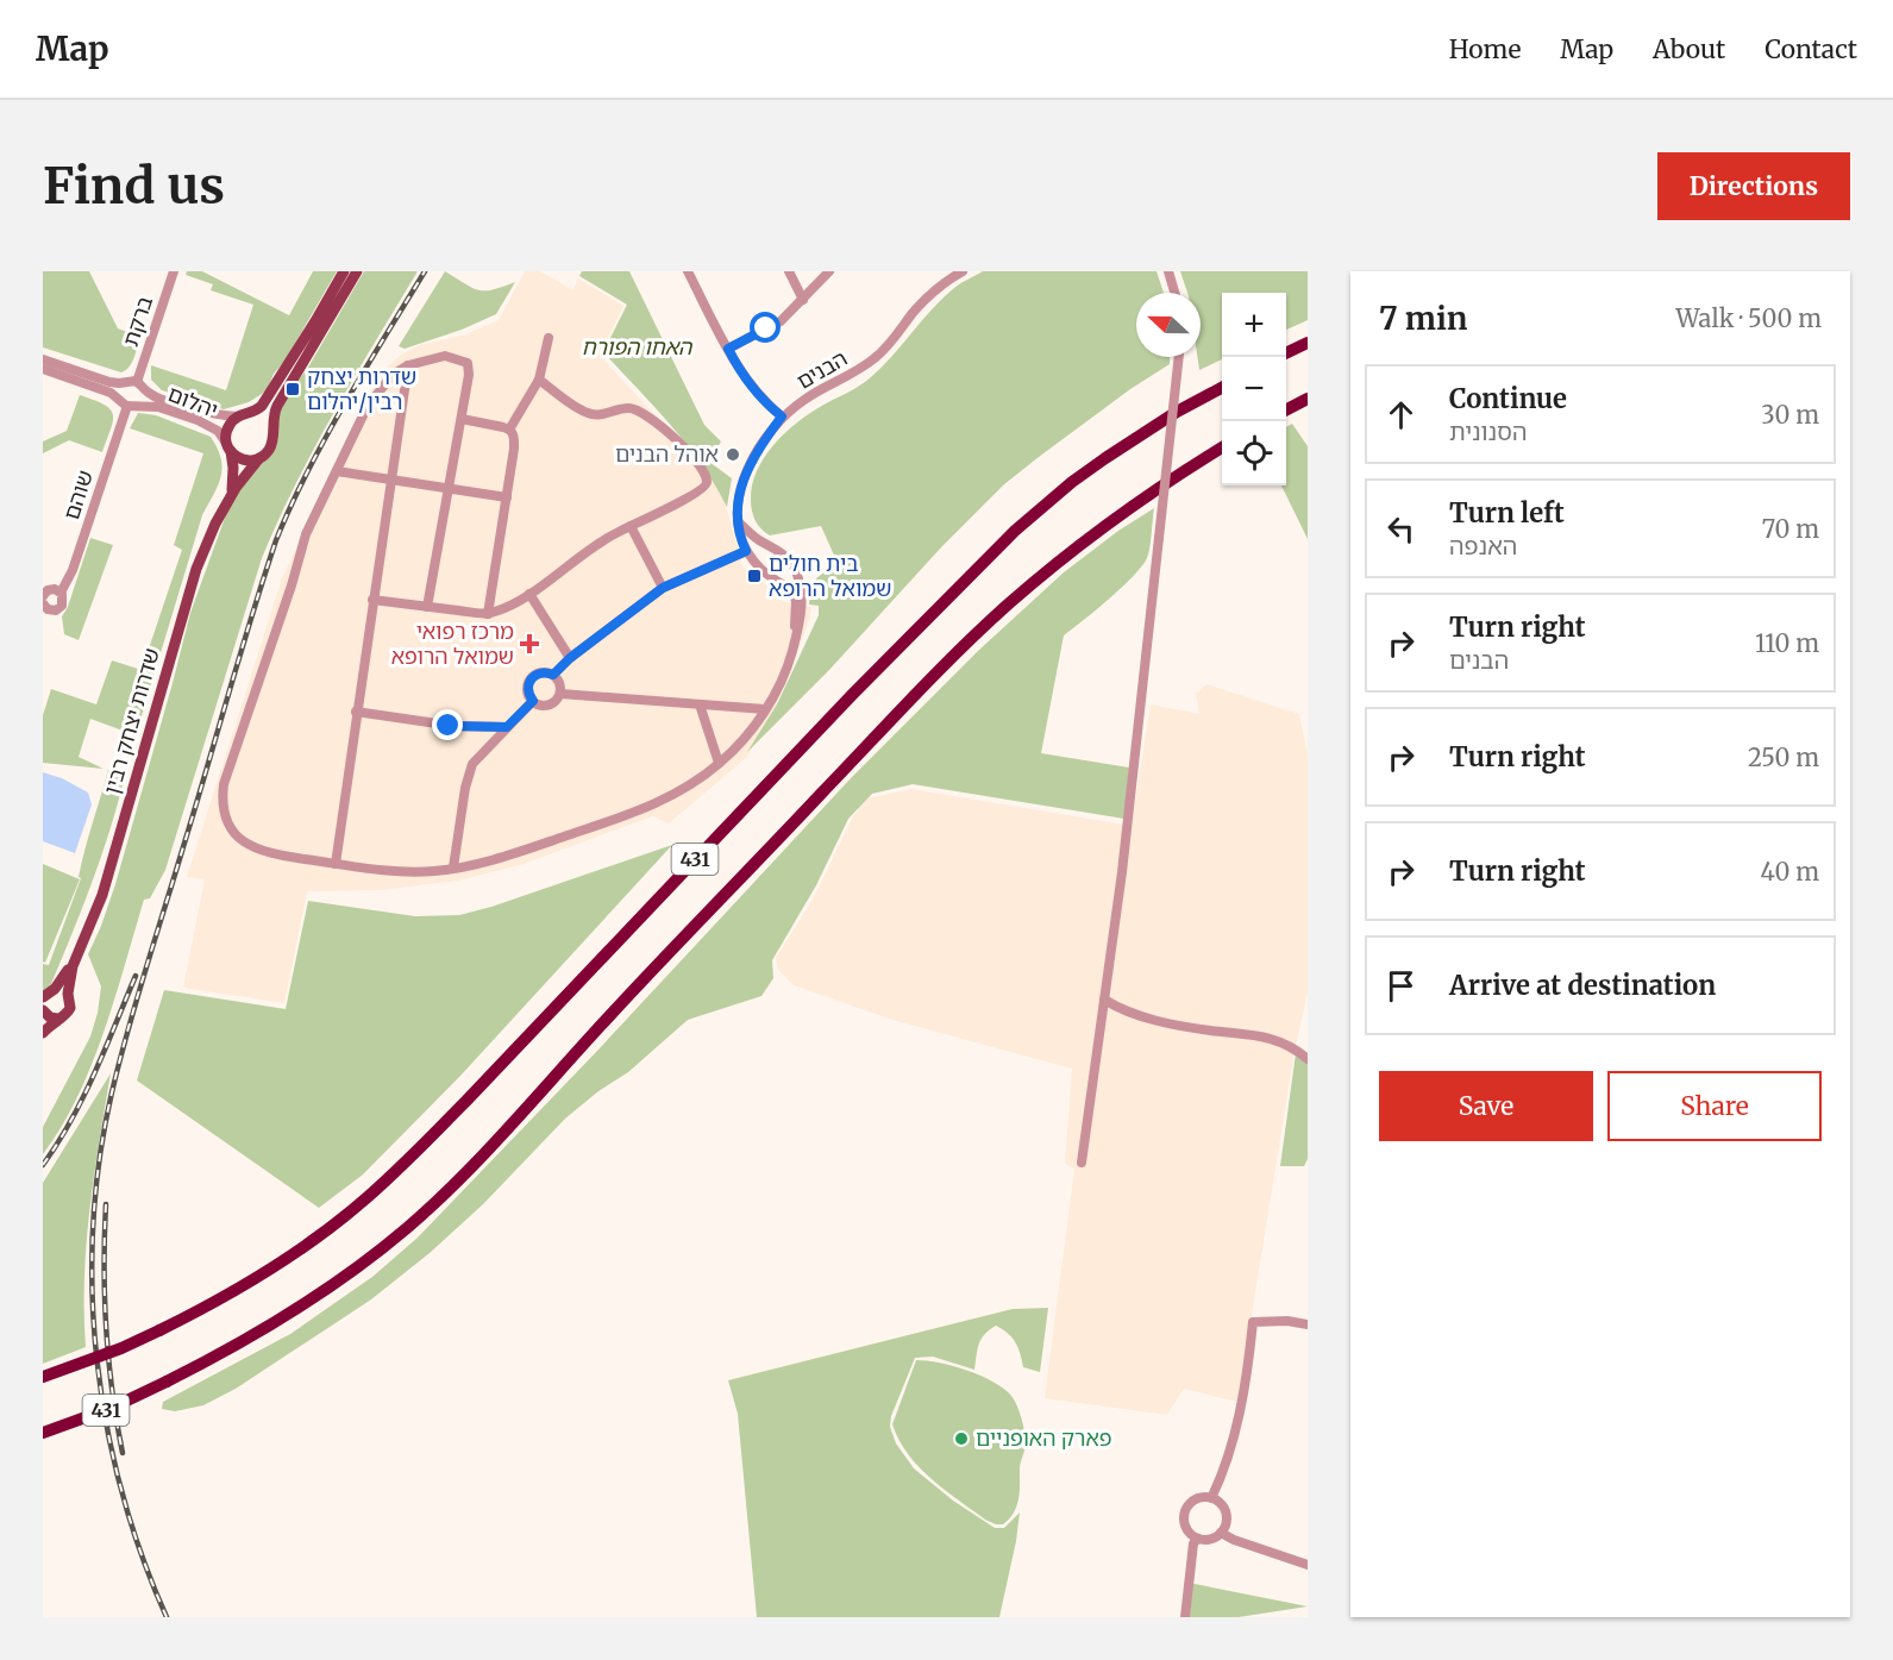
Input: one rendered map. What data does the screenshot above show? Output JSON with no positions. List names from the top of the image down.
{
  "streets": {
    "highway": ["431"],
    "main road": ["שדרות יצחק רבין"],
    "street": [
      "ברקת",
      "הבנים",
      "יהלום",
      "שוהם"
    ]
  },
  "crossings": [
    ["ברקת", "יהלום"],
    ["ברקת", "שוהם"],
    ["יהלום", "שוהם"],
    ["יהלום", "שדרות יצחק רבין"]
  ],
  "parks": ["האחו הפורח"],
  "places": {
    "transit": ["שדרות יצחק רבין/יהלום", "בית חולים שמואל הרופא"],
    "other": ["אוהל הבנים", "פארק האופניים"],
    "health": ["מרכז רפואי שמואל הרופא"]
  },
  "north": "left",
  "page": {
    "header": "Map",
    "nav": [
      "Home",
      "Map",
      "About",
      "Contact"
    ],
    "buttons": [
      "Directions",
      ["Save", "Share"]
    ],
    "title": "Find us",
    "heading": ["7 min", "Walk · 500 m"],
    "map_buttons": ["+", "−"],
    "list": [
      ["Continue", "הסנונית", "30 m"],
      ["Turn left", "האנפה", "70 m"],
      ["Turn right", "הבנים", "110 m"],
      ["Turn right", "250 m"],
      ["Turn right", "40 m"],
      "Arrive at destination"
    ]
  }
}
